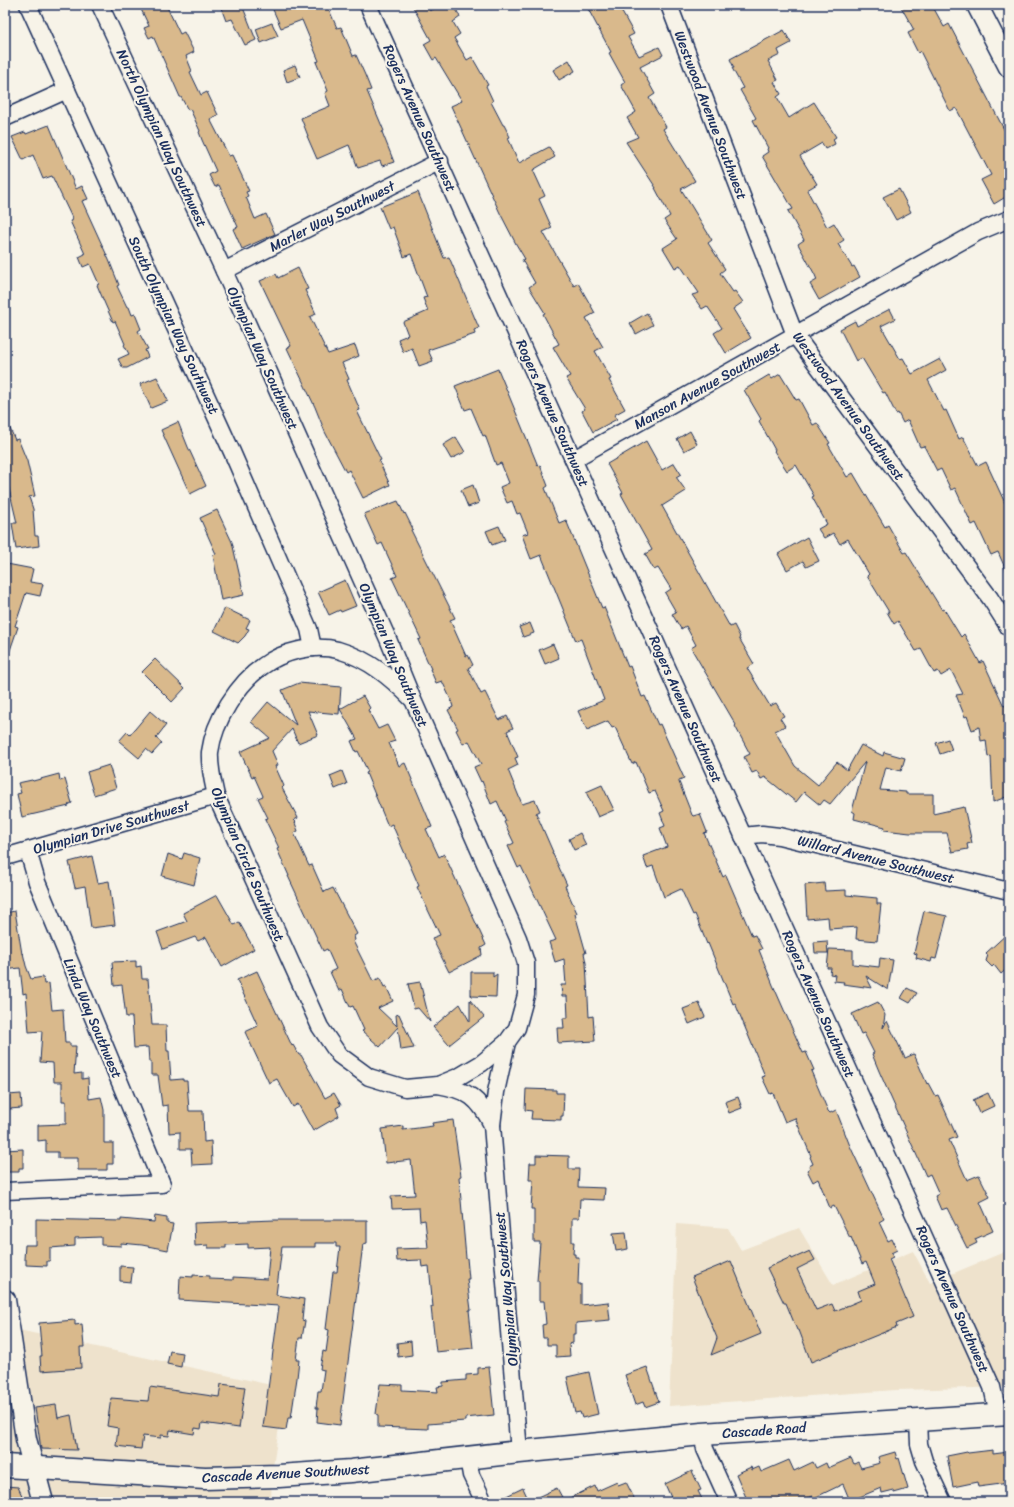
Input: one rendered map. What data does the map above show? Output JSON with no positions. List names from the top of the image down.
{
  "streets": {
    "main road": ["Cascade Road", "Cascade Avenue Southwest"],
    "street": [
      "Westwood Avenue Southwest",
      "Rogers Avenue Southwest",
      "North Olympian Way Southwest",
      "Marler Way Southwest",
      "South Olympian Way Southwest",
      "Olympian Way Southwest",
      "Manson Avenue Southwest",
      "Olympian Drive Southwest",
      "Willard Avenue Southwest",
      "Olympian Circle Southwest",
      "Linda Way Southwest"
    ]
  },
  "crossings": [
    ["Westwood Avenue Southwest", "Manson Avenue Southwest"],
    ["Rogers Avenue Southwest", "Marler Way Southwest"],
    ["Rogers Avenue Southwest", "Manson Avenue Southwest"],
    ["Rogers Avenue Southwest", "Willard Avenue Southwest"],
    ["Rogers Avenue Southwest", "Cascade Road"],
    ["North Olympian Way Southwest", "Marler Way Southwest"],
    ["North Olympian Way Southwest", "Olympian Way Southwest"],
    ["Marler Way Southwest", "Olympian Way Southwest"],
    ["South Olympian Way Southwest", "Olympian Circle Southwest"],
    ["Olympian Way Southwest", "Olympian Circle Southwest"],
    ["Olympian Way Southwest", "Cascade Road"],
    ["Olympian Way Southwest", "Cascade Avenue Southwest"],
    ["Olympian Drive Southwest", "Olympian Circle Southwest"],
    ["Olympian Drive Southwest", "Linda Way Southwest"],
    ["Cascade Road", "Cascade Avenue Southwest"]
  ]
}
